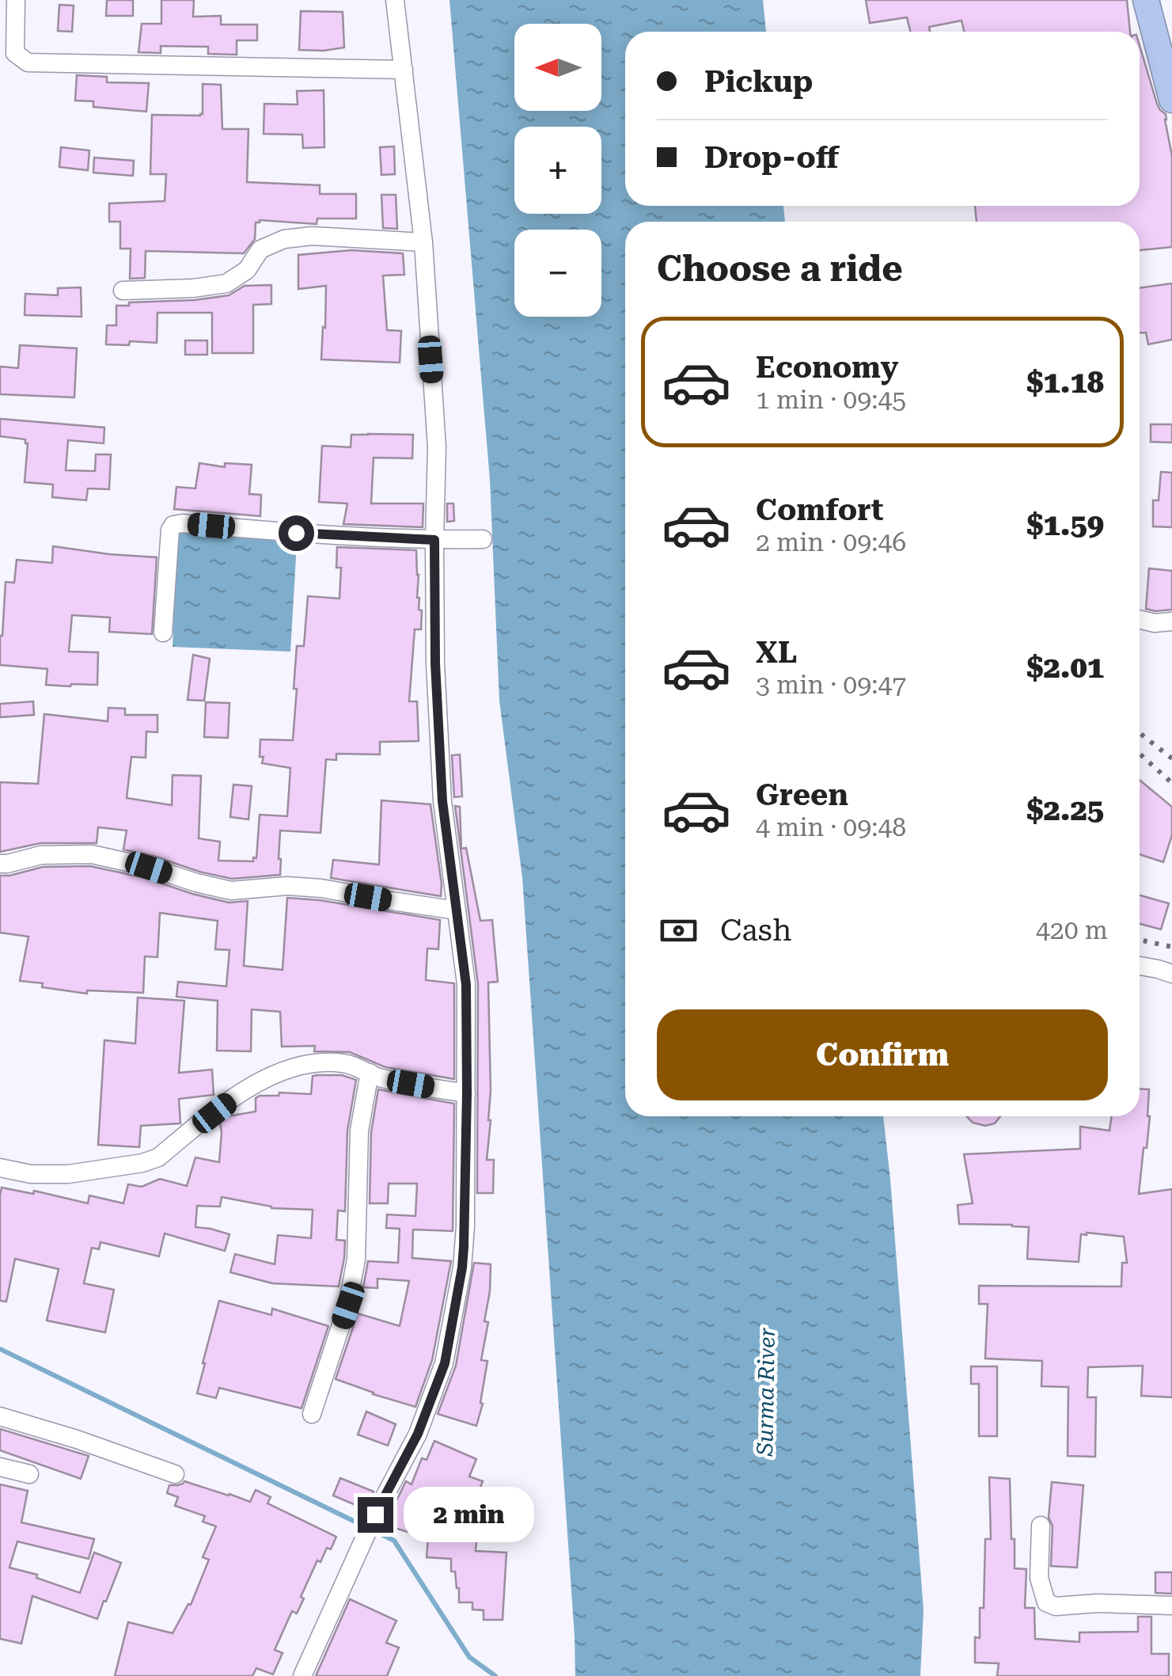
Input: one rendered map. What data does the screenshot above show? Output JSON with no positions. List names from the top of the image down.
{
  "water": ["Surma River"],
  "north": "left",
  "page": {
    "map_buttons": ["+", "−"],
    "banner": ["Pickup", "Drop-off"],
    "heading": "Choose a ride",
    "list": [
      {
        "name": "Economy",
        "note": "1 min · 09:45",
        "value": "$1.18"
      },
      {
        "name": "Comfort",
        "note": "2 min · 09:46",
        "value": "$1.59"
      },
      {
        "name": "XL",
        "note": "3 min · 09:47",
        "value": "$2.01"
      },
      {
        "name": "Green",
        "note": "4 min · 09:48",
        "value": "$2.25"
      }
    ],
    "pay": ["Cash", "420 m"],
    "buttons": "Confirm",
    "bubble": "2 min"
  }
}
